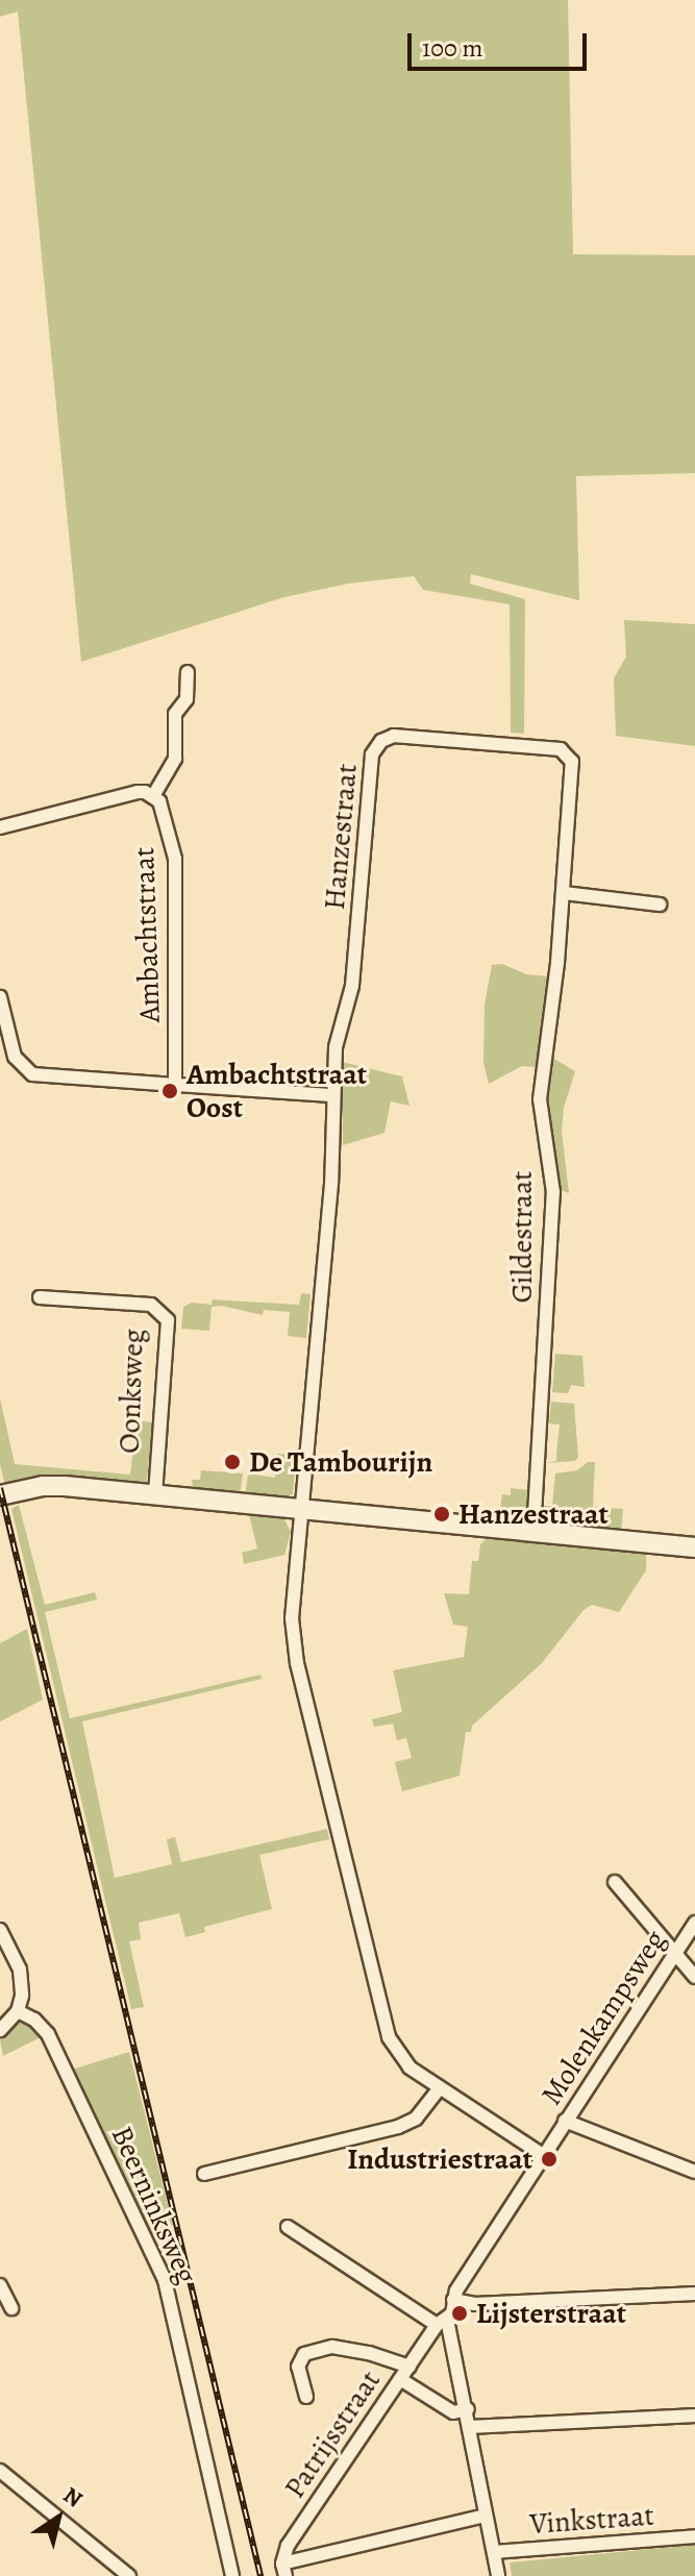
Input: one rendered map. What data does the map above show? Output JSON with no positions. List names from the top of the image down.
{
  "streets": {
    "main road": ["Oonksweg"],
    "street": [
      "Hanzestraat",
      "Ambachtstraat",
      "Gildestraat",
      "Molenkampsweg",
      "Beerninksweg",
      "Patrijsstraat",
      "Vinkstraat"
    ]
  },
  "crossings": [
    ["Hanzestraat", "Gildestraat"],
    ["Hanzestraat", "Oonksweg"],
    ["Gildestraat", "Oonksweg"],
    ["Molenkampsweg", "Patrijsstraat"]
  ],
  "places": [
    "Ambachtstraat Oost",
    "De Tambourijn",
    "Hanzestraat",
    "Industriestraat",
    "Lijsterstraat"
  ],
  "scale_bar": "100 m",
  "north": "top right"
}
